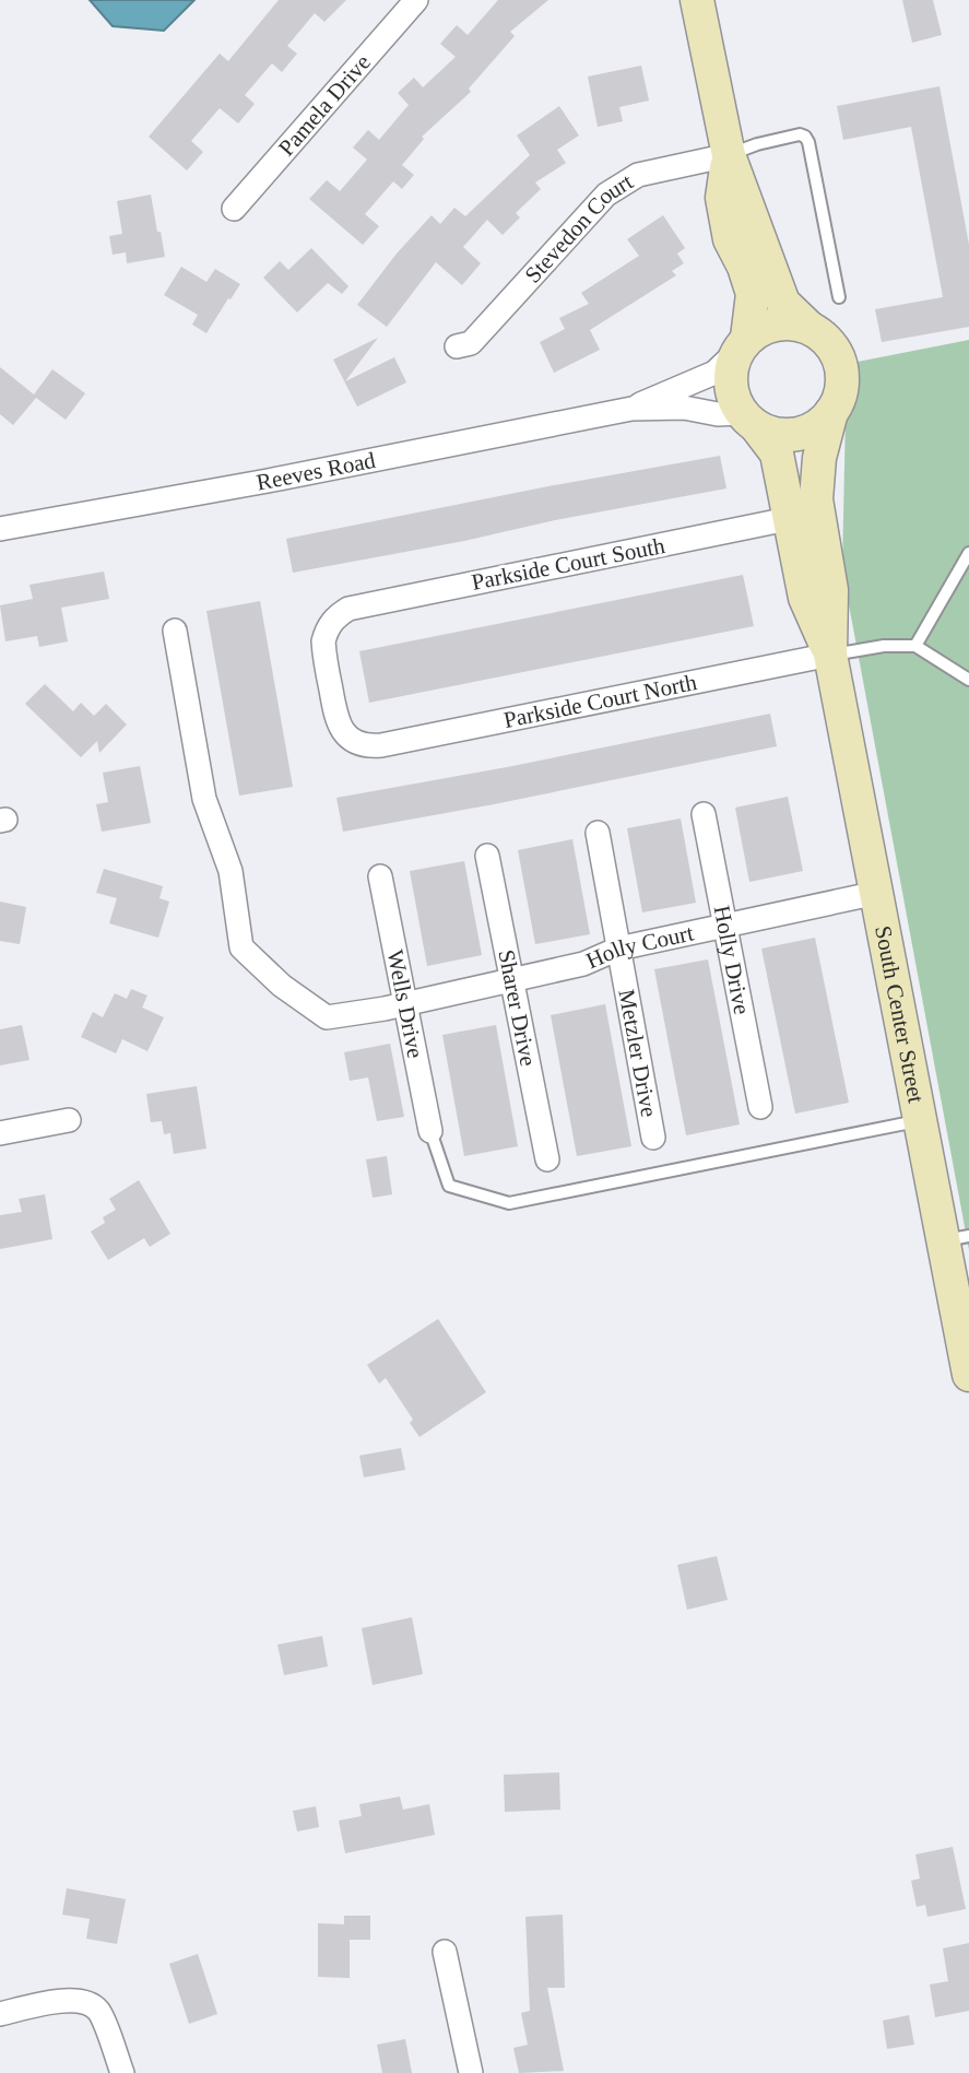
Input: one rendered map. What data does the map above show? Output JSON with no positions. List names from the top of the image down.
{
  "streets": {
    "main road": ["South Center Street"],
    "street": [
      "Pamela Drive",
      "Stevedon Court",
      "Reeves Road",
      "Parkside Court South",
      "Parkside Court North",
      "Holly Court",
      "Holly Drive",
      "Wells Drive",
      "Sharer Drive",
      "Metzler Drive"
    ]
  },
  "crossings": [
    ["Reeves Road", "South Center Street"],
    ["Parkside Court South", "Parkside Court North"],
    ["Parkside Court South", "South Center Street"],
    ["Parkside Court North", "South Center Street"],
    ["Holly Court", "Holly Drive"],
    ["Holly Court", "Wells Drive"],
    ["Holly Court", "Sharer Drive"],
    ["Holly Court", "South Center Street"],
    ["Holly Court", "Metzler Drive"]
  ]
}
